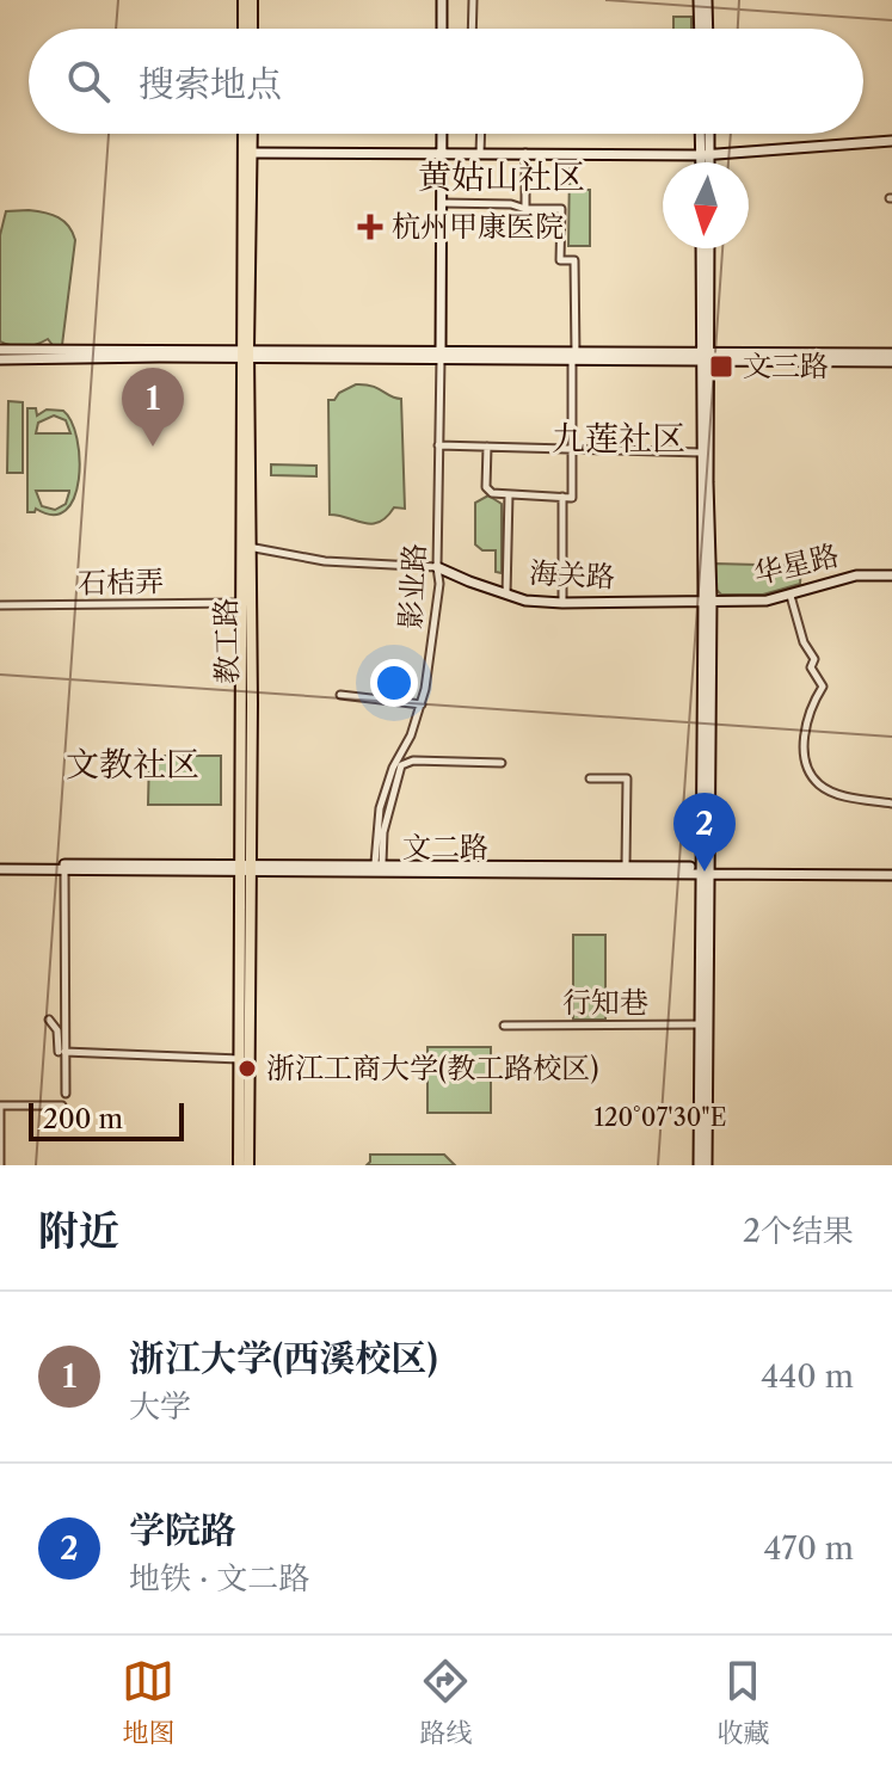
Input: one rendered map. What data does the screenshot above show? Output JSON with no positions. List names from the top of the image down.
{
  "streets": {
    "main road": [
      "华星路",
      "海关路",
      "教工路",
      "文二路"
    ],
    "street": ["石桔弄", "影业路", "行知巷"]
  },
  "crossings": [
    ["华星路", "海关路"],
    ["海关路", "影业路"],
    ["石桔弄", "教工路"],
    ["影业路", "文二路"],
    ["教工路", "文二路"]
  ],
  "districts": ["黄姑山社区", "九莲社区", "文教社区"],
  "places": {
    "health": ["杭州甲康医院"],
    "transit": ["文三路"],
    "other": ["浙江工商大学(教工路校区)"]
  },
  "scale_bar": "200 m",
  "north": "bottom",
  "page": {
    "search": "搜索地点",
    "pins": ["1", "2"],
    "scale": "200 m",
    "heading": ["附近", "2个结果"],
    "list": [
      {
        "mark": "1",
        "name": "浙江大学(西溪校区)",
        "note": "大学",
        "value": "440 m"
      },
      {
        "mark": "2",
        "name": "学院路",
        "note": "地铁 · 文二路",
        "value": "470 m"
      }
    ],
    "nav": ["地图", "路线", "收藏"]
  },
  "coordinates": ["120°07'30\"E"]
}
